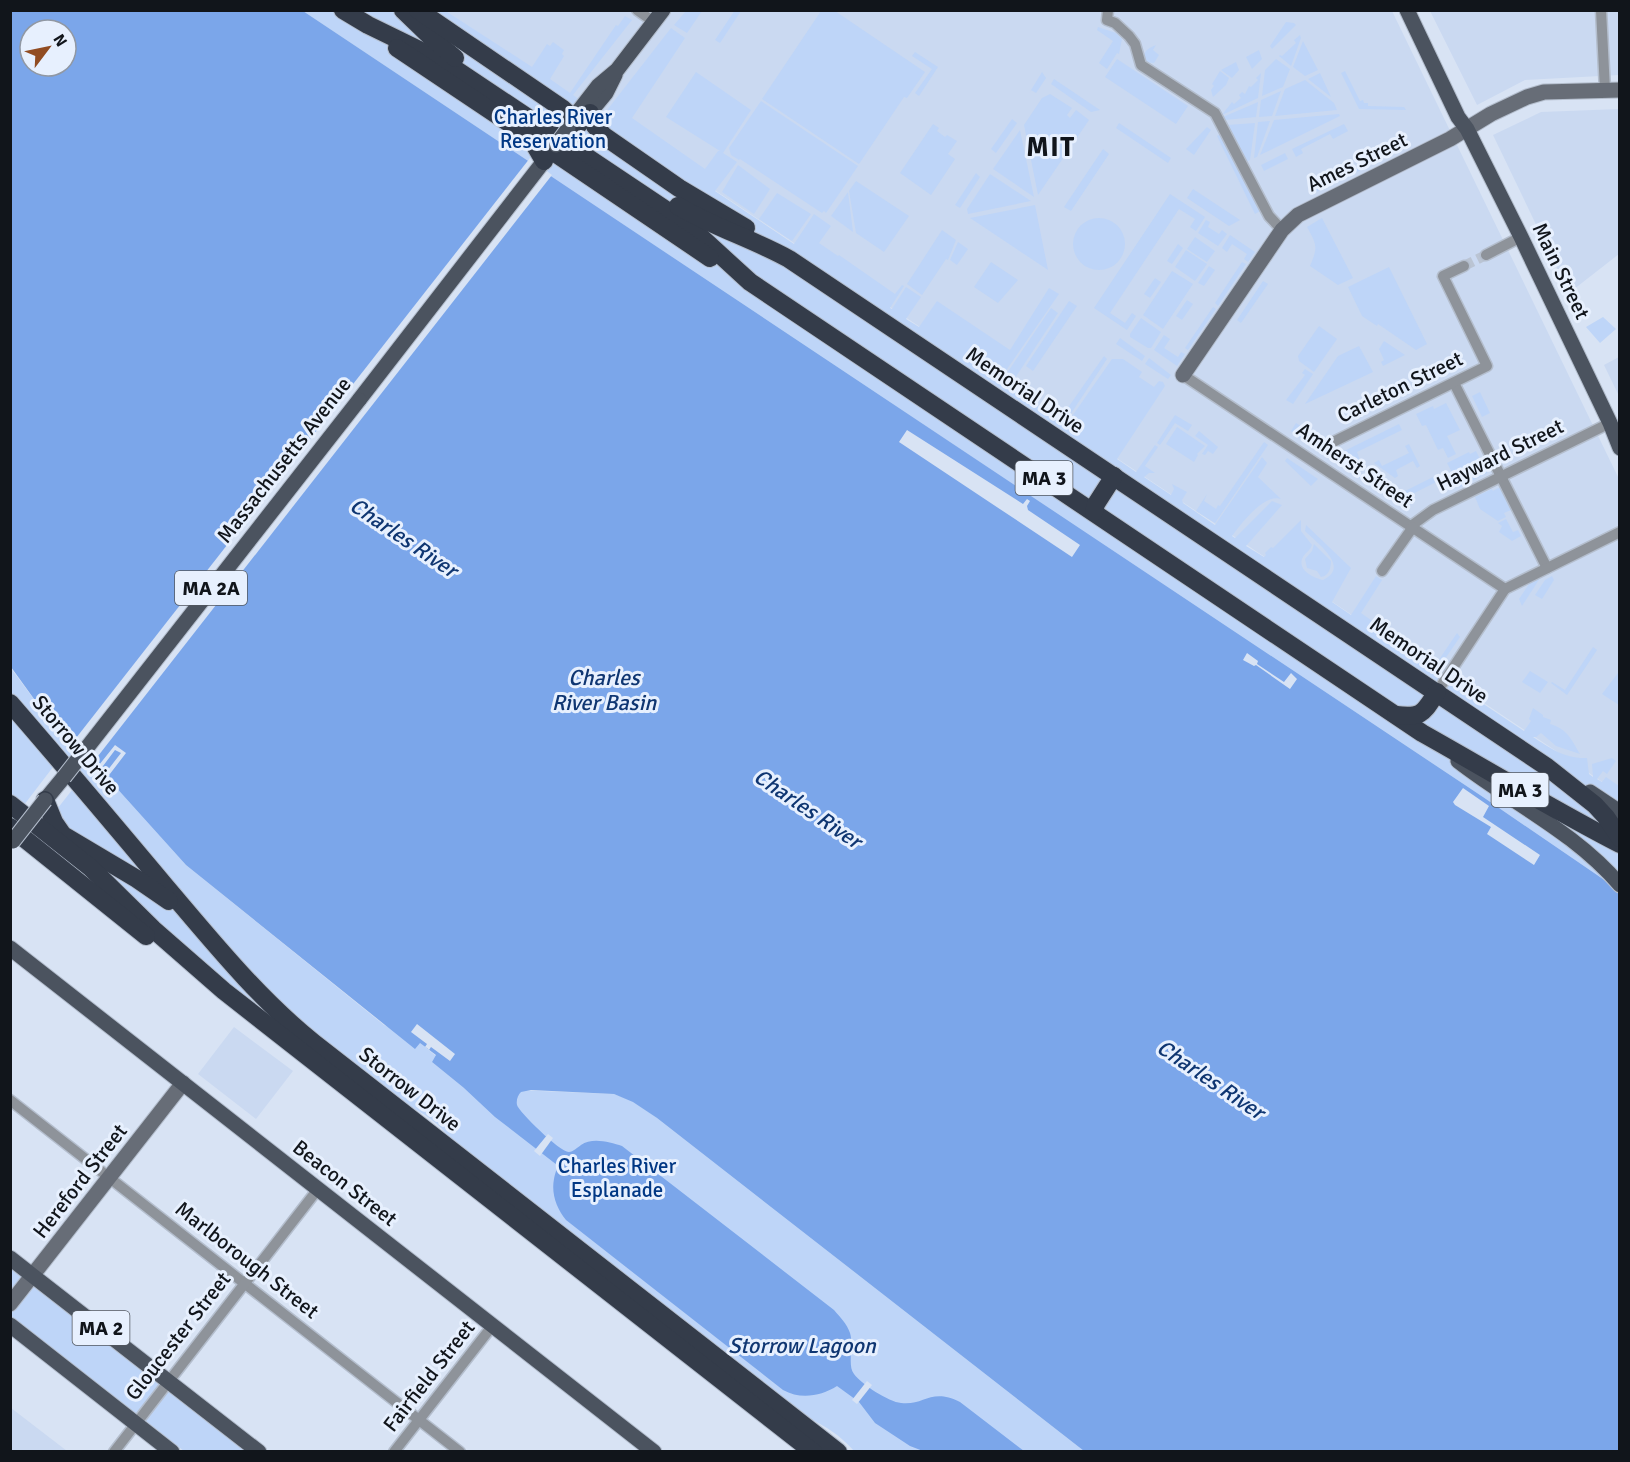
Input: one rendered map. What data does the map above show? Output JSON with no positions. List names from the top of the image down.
{
  "streets": {
    "highway": ["Memorial Drive", "MA 3", "Storrow Drive"],
    "main road": [
      "Main Street",
      "Massachusetts Avenue",
      "MA 2A",
      "Beacon Street",
      "MA 2"
    ],
    "street": [
      "Ames Street",
      "Carleton Street",
      "Hayward Street",
      "Amherst Street",
      "Hereford Street",
      "Marlborough Street",
      "Gloucester Street",
      "Fairfield Street"
    ]
  },
  "crossings": [
    ["Ames Street", "Main Street"],
    ["Ames Street", "Amherst Street"],
    ["Main Street", "Hayward Street"],
    ["Memorial Drive", "MA 3"],
    ["Hayward Street", "Amherst Street"],
    ["Hereford Street", "Beacon Street"],
    ["Hereford Street", "Marlborough Street"],
    ["Hereford Street", "MA 2"],
    ["Beacon Street", "Gloucester Street"],
    ["Beacon Street", "Fairfield Street"],
    ["Marlborough Street", "Gloucester Street"],
    ["Marlborough Street", "Fairfield Street"],
    ["MA 2", "Gloucester Street"]
  ],
  "districts": ["MIT"],
  "water": ["Charles River", "Charles River Basin", "Storrow Lagoon"],
  "parks": ["Charles River Reservation", "Charles River Esplanade"],
  "north": "top right"
}
